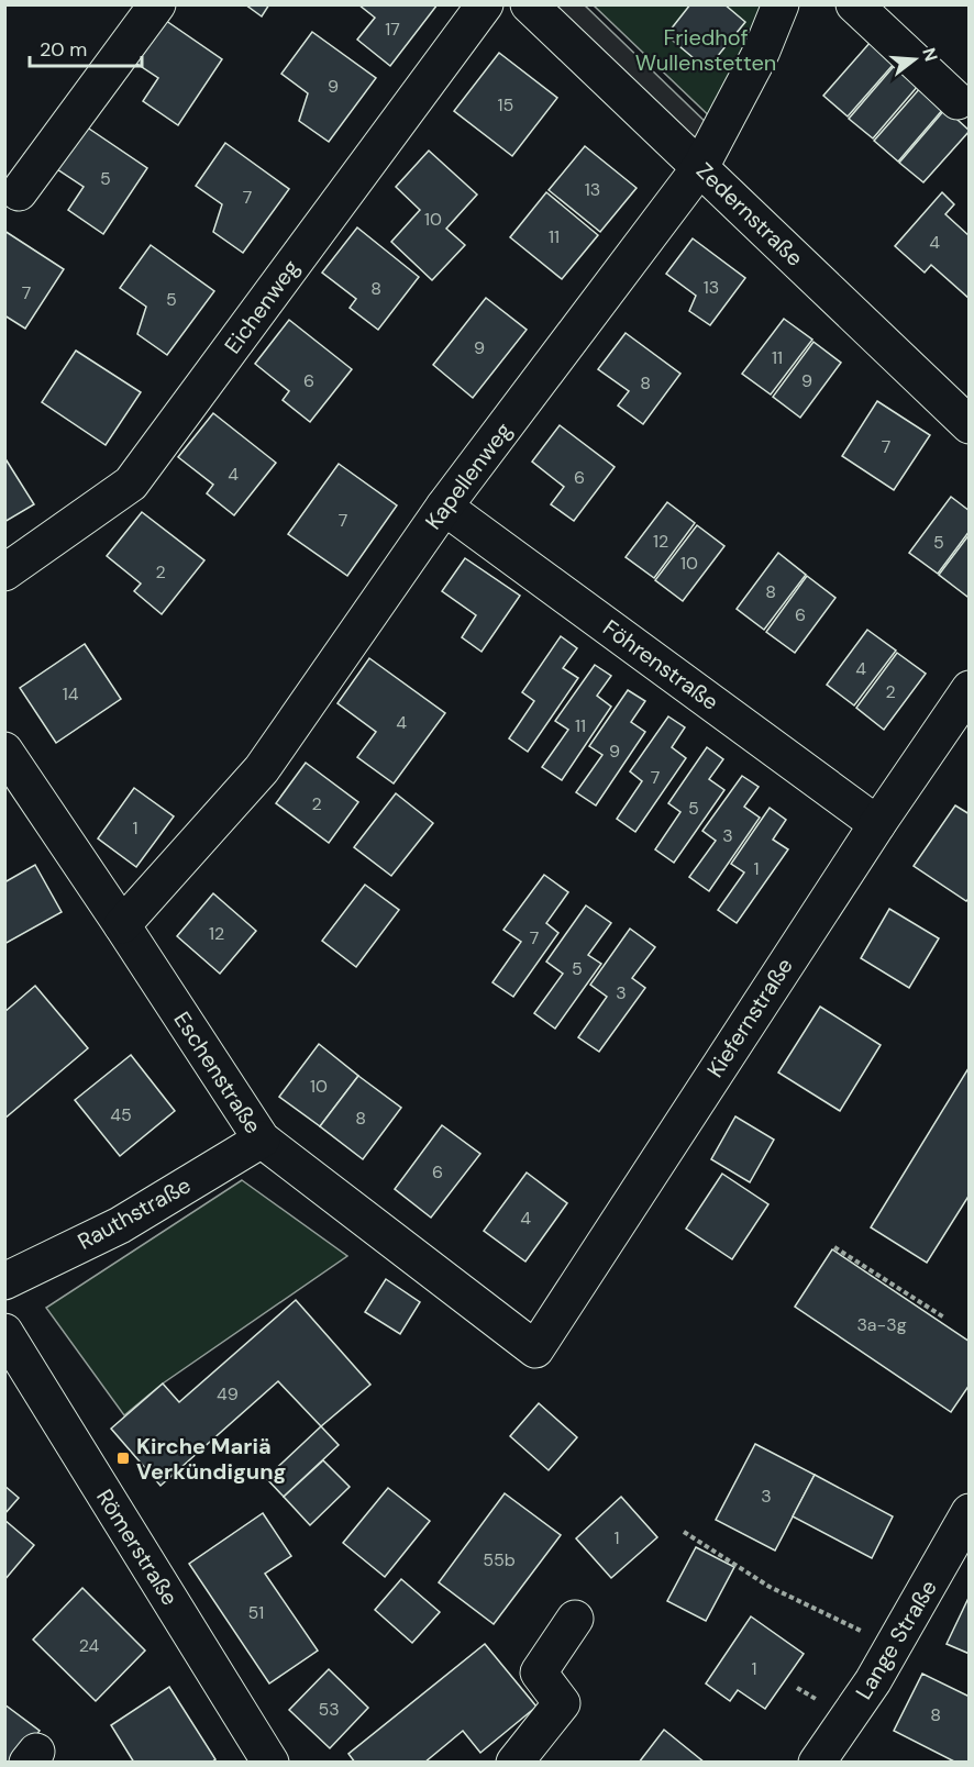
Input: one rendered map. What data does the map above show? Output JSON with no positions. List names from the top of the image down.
{
  "streets": {
    "street": [
      "Zedernstraße",
      "Eichenweg",
      "Kapellenweg",
      "Föhrenstraße",
      "Kiefernstraße",
      "Eschenstraße",
      "Rauthstraße",
      "Römerstraße",
      "Lange Straße"
    ]
  },
  "crossings": [
    ["Zedernstraße", "Kapellenweg"],
    ["Kapellenweg", "Föhrenstraße"],
    ["Kapellenweg", "Eschenstraße"],
    ["Föhrenstraße", "Kiefernstraße"],
    ["Kiefernstraße", "Eschenstraße"],
    ["Eschenstraße", "Rauthstraße"]
  ],
  "parks": ["Friedhof Wullenstetten"],
  "places": {
    "transit": ["Kirche Mariä Verkündigung"]
  },
  "house_numbers": [
    "17",
    "9",
    "15",
    "5",
    "13",
    "7",
    "10",
    "11",
    "4",
    "13",
    "8",
    "7",
    "5",
    "9",
    "11",
    "6",
    "9",
    "8",
    "7",
    "4",
    "6",
    "7",
    "12",
    "5",
    "10",
    "2",
    "8",
    "6",
    "4",
    "2",
    "14",
    "4",
    "11",
    "9",
    "7",
    "2",
    "5",
    "1",
    "3",
    "1",
    "12",
    "7",
    "5",
    "3",
    "10",
    "45",
    "8",
    "6",
    "4",
    "3a-3g",
    "49",
    "3",
    "1",
    "55b",
    "51",
    "24",
    "1",
    "53",
    "8"
  ],
  "scale_bar": "20 m",
  "north": "right"
}
